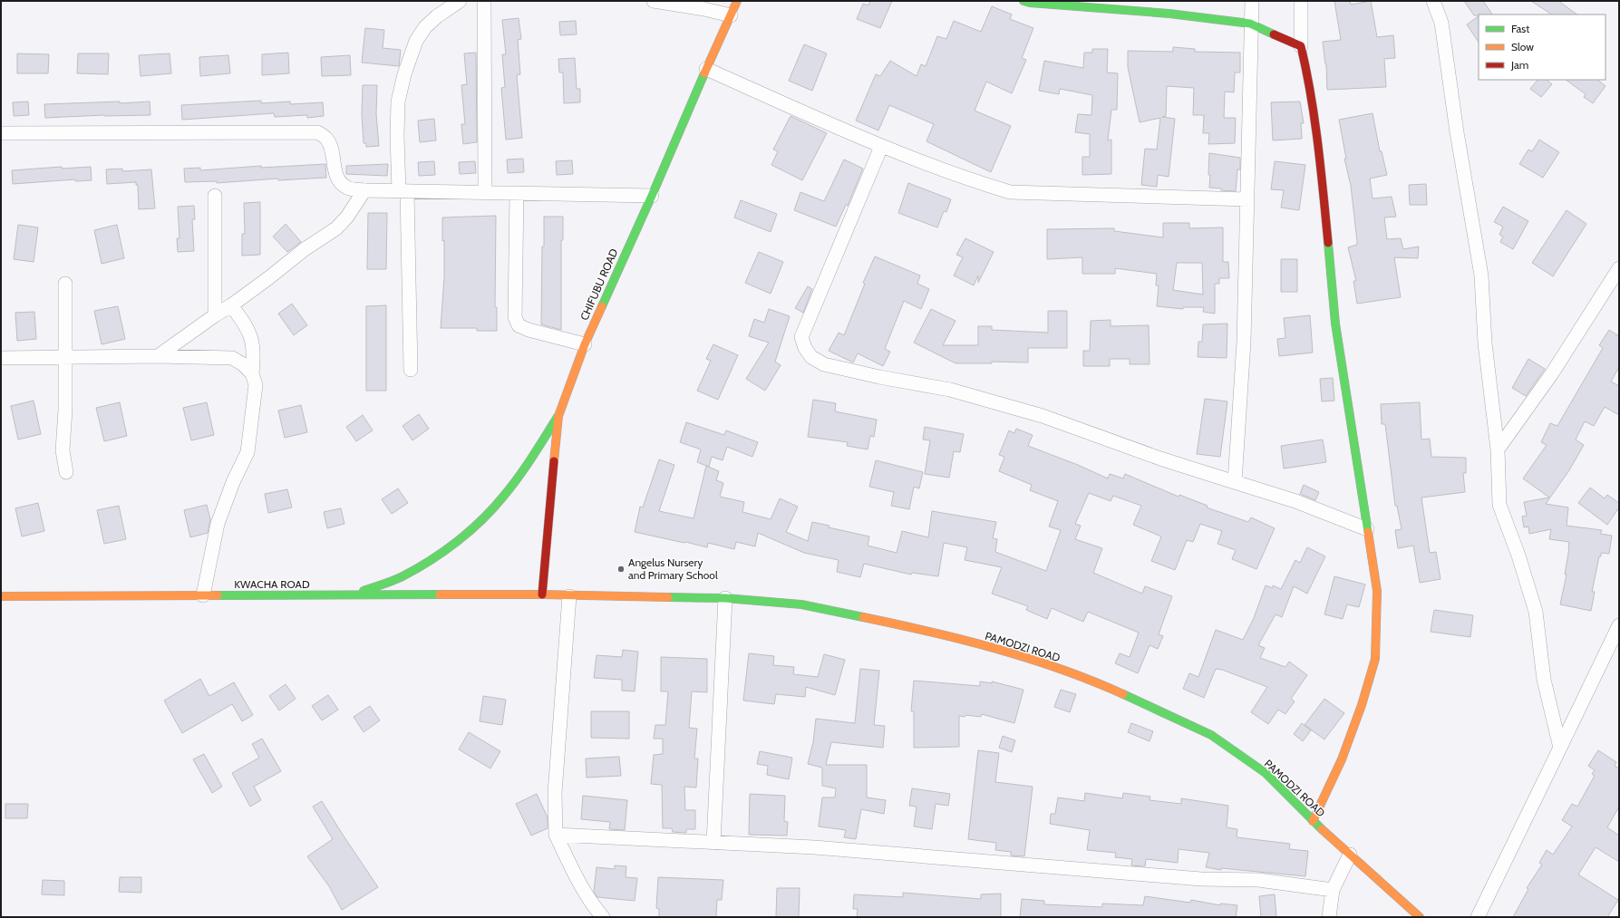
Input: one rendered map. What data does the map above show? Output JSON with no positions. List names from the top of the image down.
{
  "streets": {
    "street": ["CHIFUBU ROAD", "KWACHA ROAD", "PAMODZI ROAD"]
  },
  "crossings": [
    ["CHIFUBU ROAD", "KWACHA ROAD"],
    ["CHIFUBU ROAD", "PAMODZI ROAD"],
    ["KWACHA ROAD", "PAMODZI ROAD"]
  ],
  "places": ["Angelus Nursery and Primary School"],
  "legend": ["Fast", "Slow", "Jam"]
}
